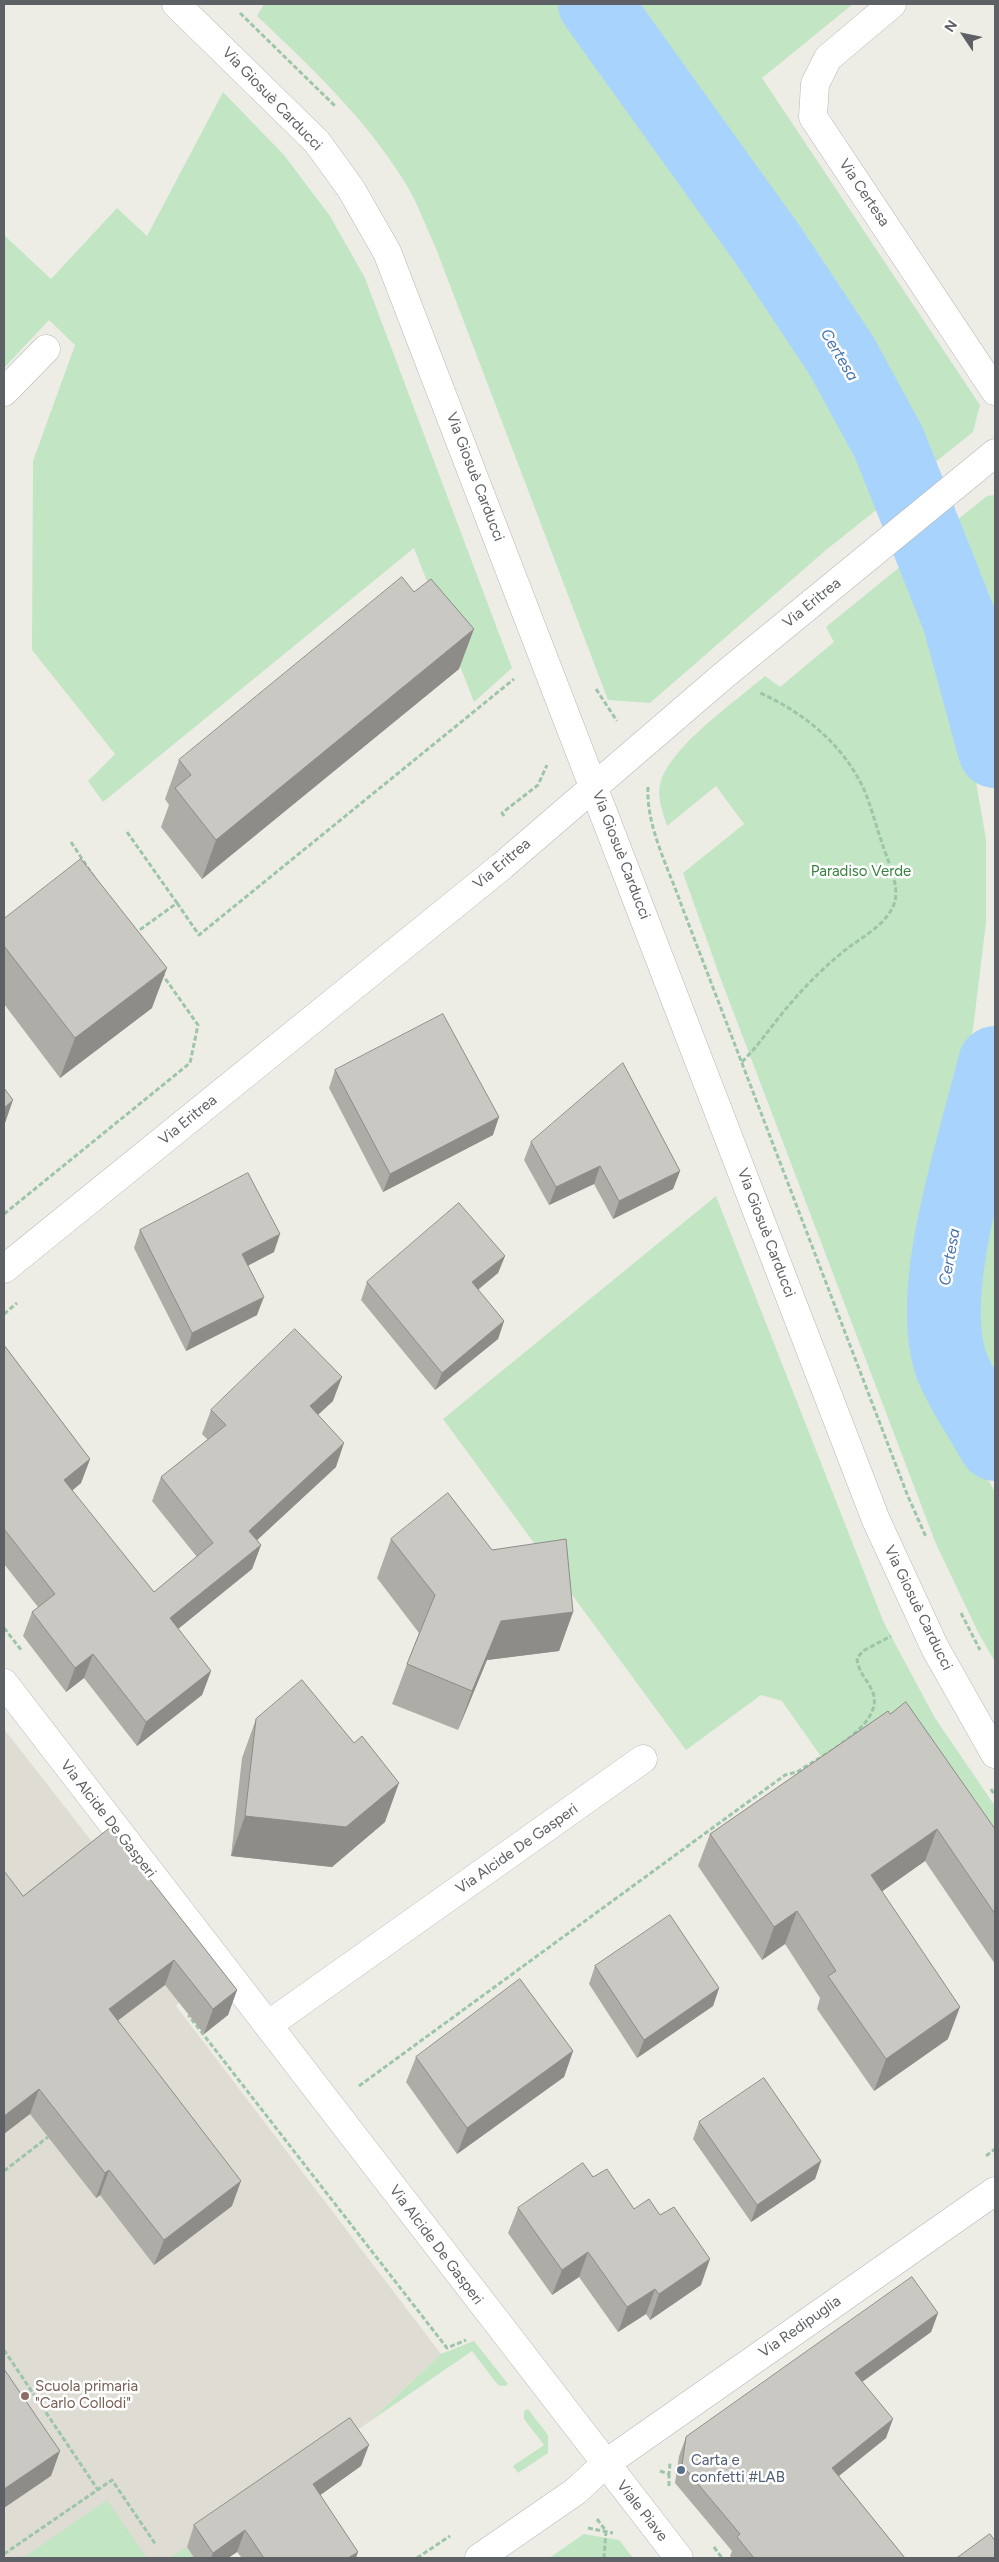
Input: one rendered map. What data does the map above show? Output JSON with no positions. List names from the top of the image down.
{
  "streets": {
    "street": [
      "Via Giosuè Carducci",
      "Via Certesa",
      "Via Eritrea",
      "Via Alcide De Gasperi",
      "Via Redipuglia",
      "Viale Piave"
    ]
  },
  "crossings": [
    ["Via Giosuè Carducci", "Via Eritrea"],
    ["Via Alcide De Gasperi", "Via Redipuglia"],
    ["Via Alcide De Gasperi", "Viale Piave"],
    ["Via Redipuglia", "Viale Piave"]
  ],
  "water": ["Certesa"],
  "parks": ["Paradiso Verde"],
  "places": ["Scuola primaria \"Carlo Collodi\"", "Carta e confetti #LAB"],
  "north": "top left"
}
